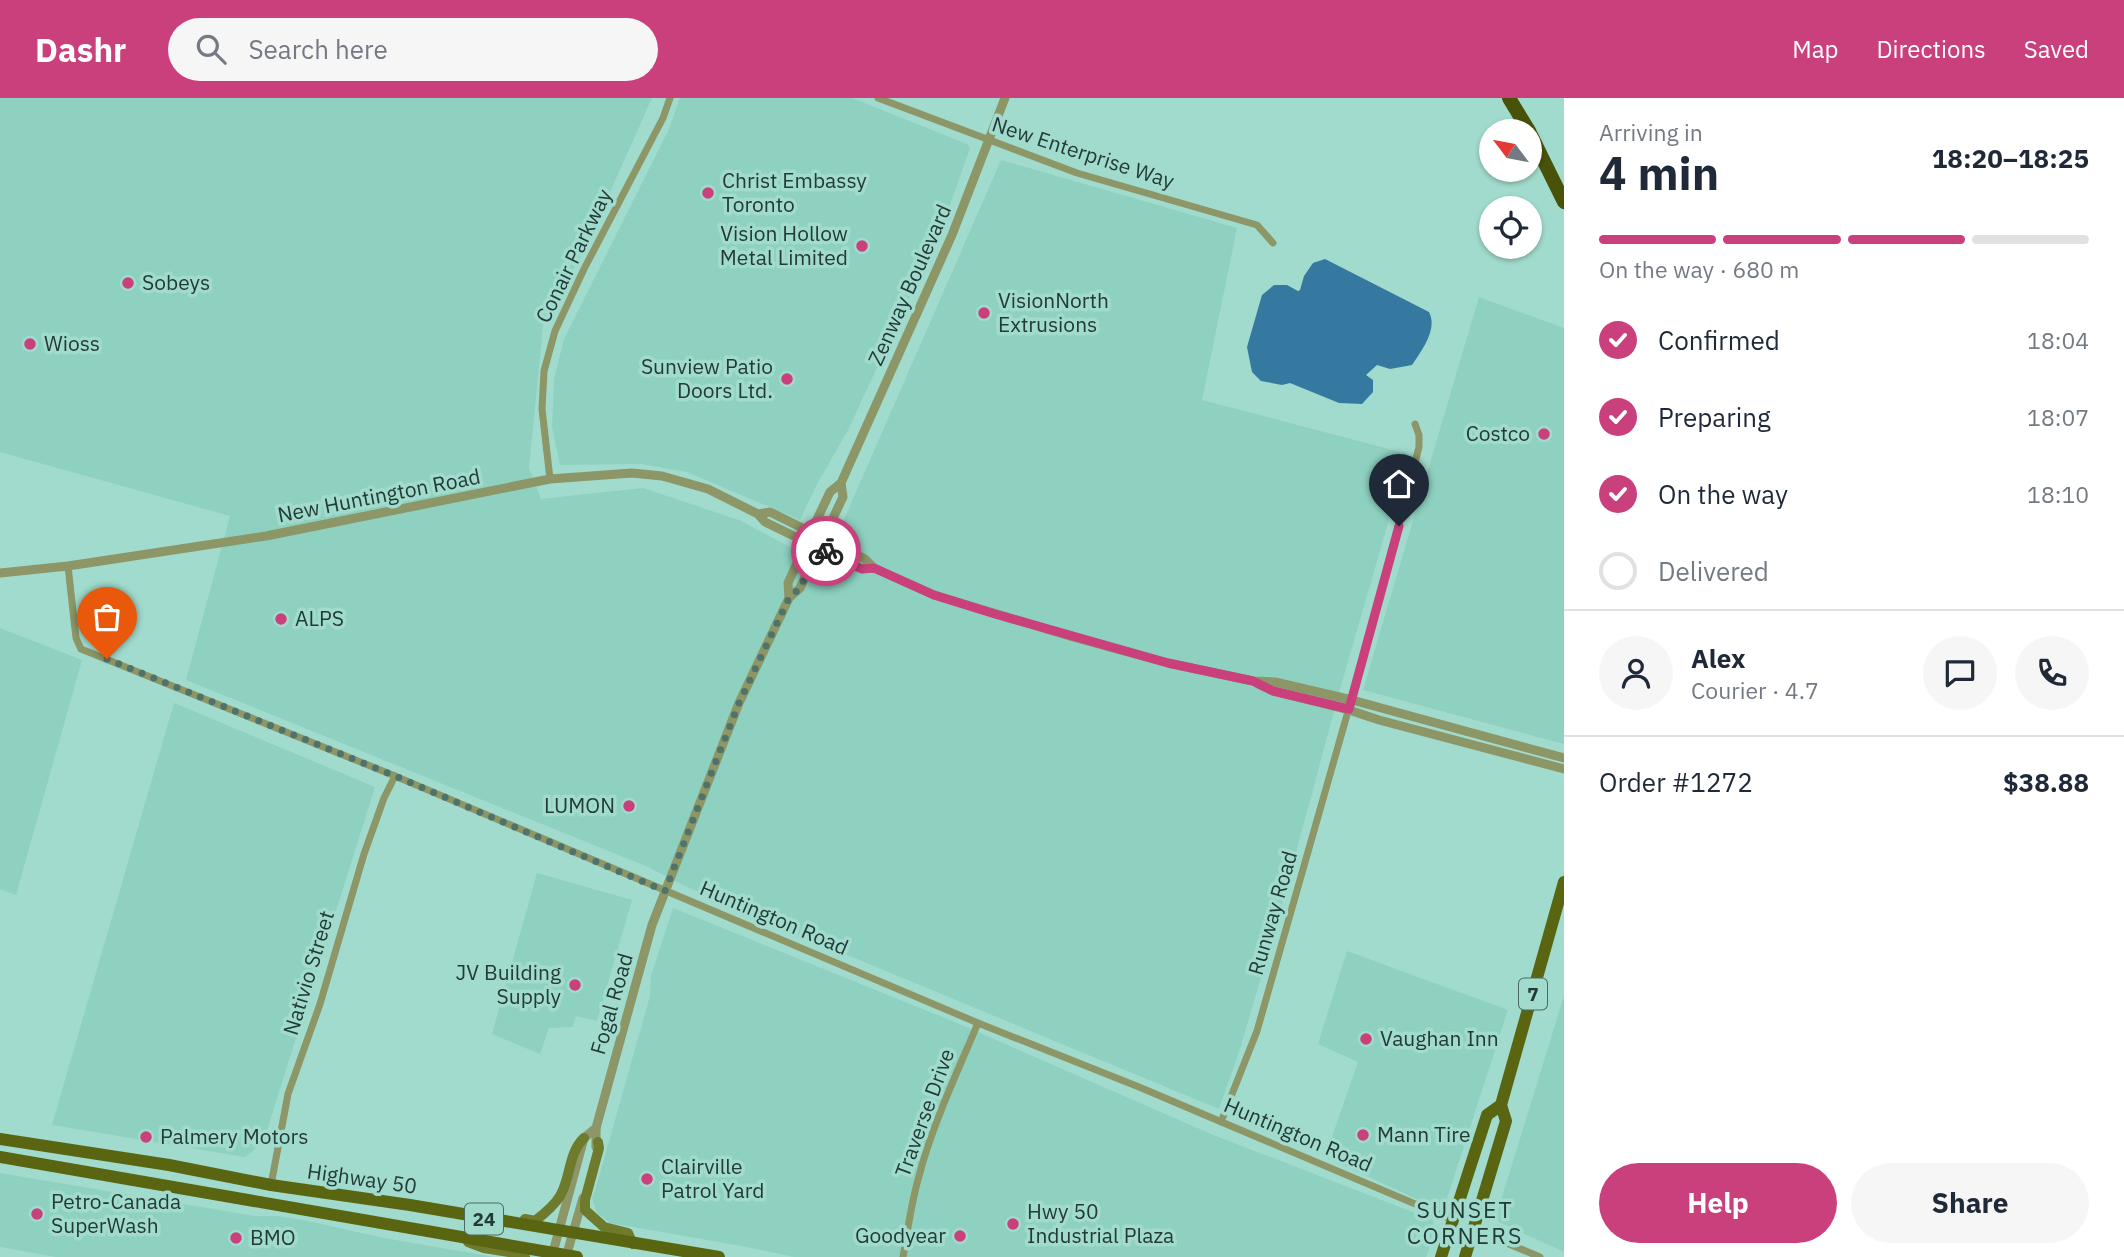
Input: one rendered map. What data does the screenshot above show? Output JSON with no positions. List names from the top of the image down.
{
  "streets": {
    "main road": ["7", "Highway 50", "24"],
    "street": [
      "New Enterprise Way",
      "Conair Parkway",
      "Zenway Boulevard",
      "New Huntington Road",
      "Runway Road",
      "Huntington Road",
      "Nativio Street",
      "Fogal Road",
      "Traverse Drive"
    ]
  },
  "crossings": [
    ["New Enterprise Way", "Zenway Boulevard"],
    ["Conair Parkway", "New Huntington Road"],
    ["Zenway Boulevard", "New Huntington Road"],
    ["Zenway Boulevard", "Huntington Road"],
    ["Zenway Boulevard", "Fogal Road"],
    ["New Huntington Road", "Runway Road"],
    ["New Huntington Road", "Huntington Road"],
    ["Runway Road", "Huntington Road"],
    ["Huntington Road", "Nativio Street"],
    ["Huntington Road", "7"],
    ["Huntington Road", "Fogal Road"],
    ["Huntington Road", "Traverse Drive"],
    ["Nativio Street", "Highway 50"],
    ["Fogal Road", "Highway 50"]
  ],
  "districts": ["SUNSET CORNERS"],
  "places": [
    "Christ Embassy Toronto",
    "Vision Hollow Metal Limited",
    "Sobeys",
    "VisionNorth Extrusions",
    "Wioss",
    "Sunview Patio Doors Ltd.",
    "Costco",
    "ALPS",
    "LUMON",
    "JV Building Supply",
    "Vaughan Inn",
    "Mann Tire",
    "Palmery Motors",
    "Clairville Patrol Yard",
    "Petro-Canada SuperWash",
    "Hwy 50 Industrial Plaza",
    "Goodyear",
    "BMO"
  ],
  "north": "top left",
  "page": {
    "header": "Dashr",
    "search": "Search here",
    "nav": ["Map", "Directions", "Saved"],
    "heading": ["4 min", "Arriving in", "18:20–18:25"],
    "panel": [
      "Alex",
      "Courier · 4.7",
      "Order #1272",
      "$38.88"
    ],
    "bar": "On the way · 680 m",
    "list": [
      ["Confirmed", "18:04"],
      ["Preparing", "18:07"],
      ["On the way", "18:10"],
      "Delivered"
    ],
    "buttons": ["Help", "Share"]
  }
}
